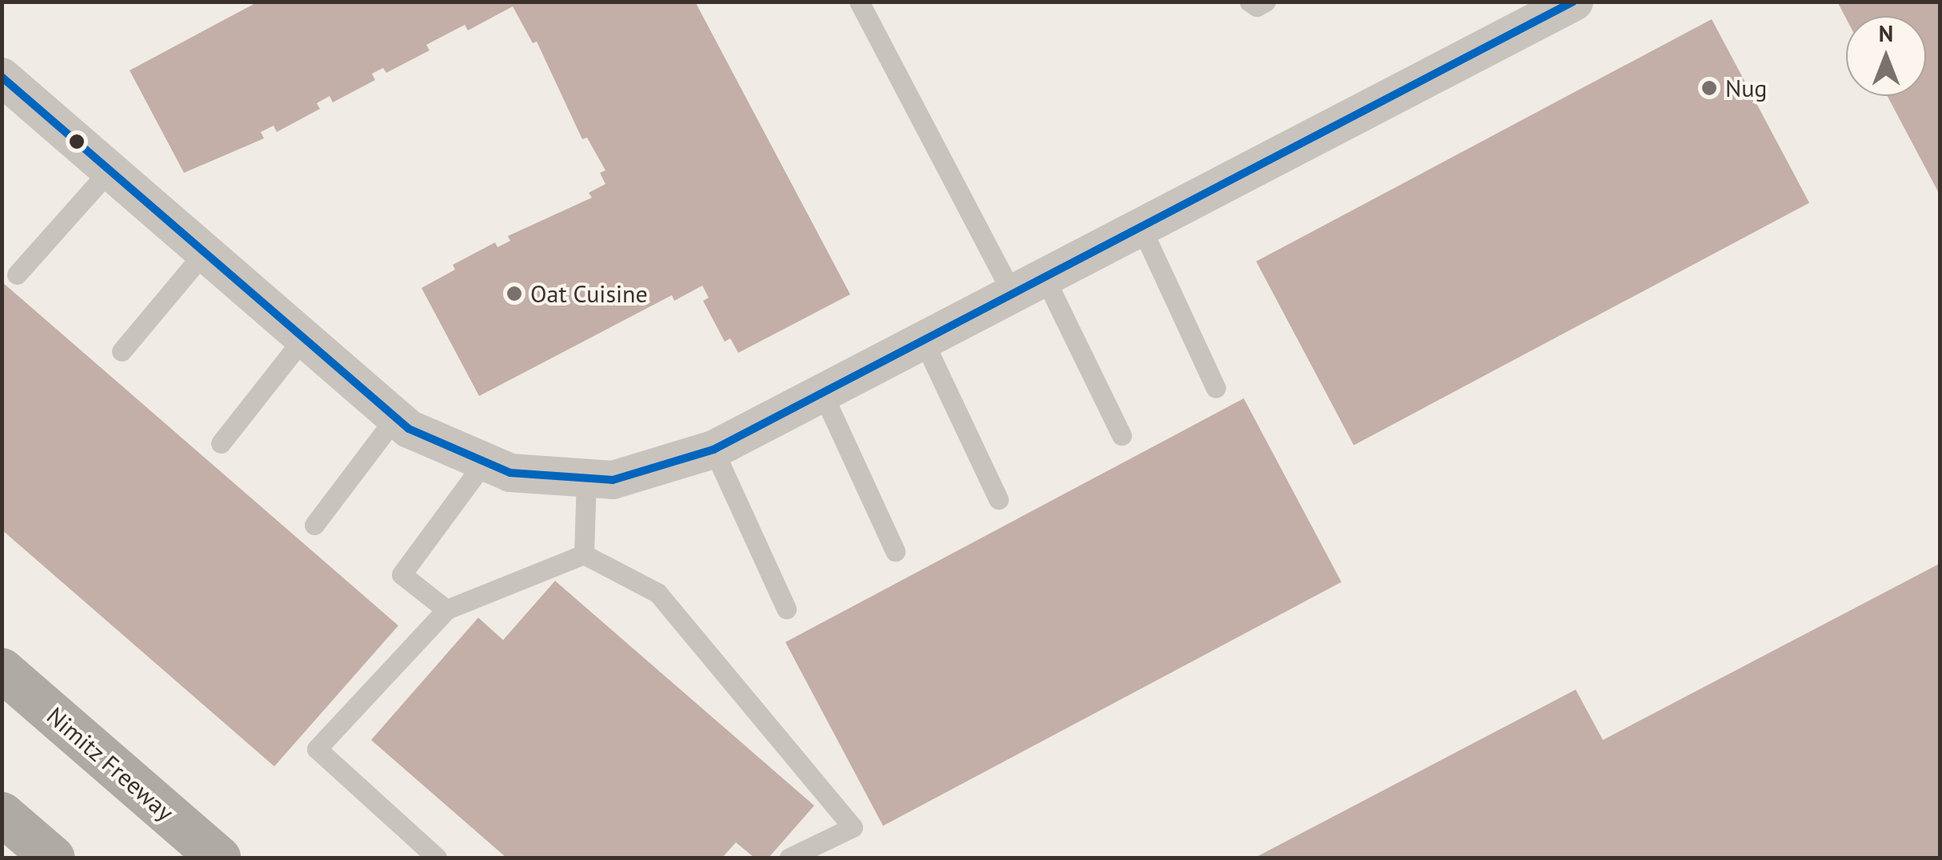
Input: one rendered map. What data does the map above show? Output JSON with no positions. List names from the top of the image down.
{
  "streets": {
    "highway": ["Nimitz Freeway"]
  },
  "places": ["Nug", "Oat Cuisine"],
  "north": "top"
}
